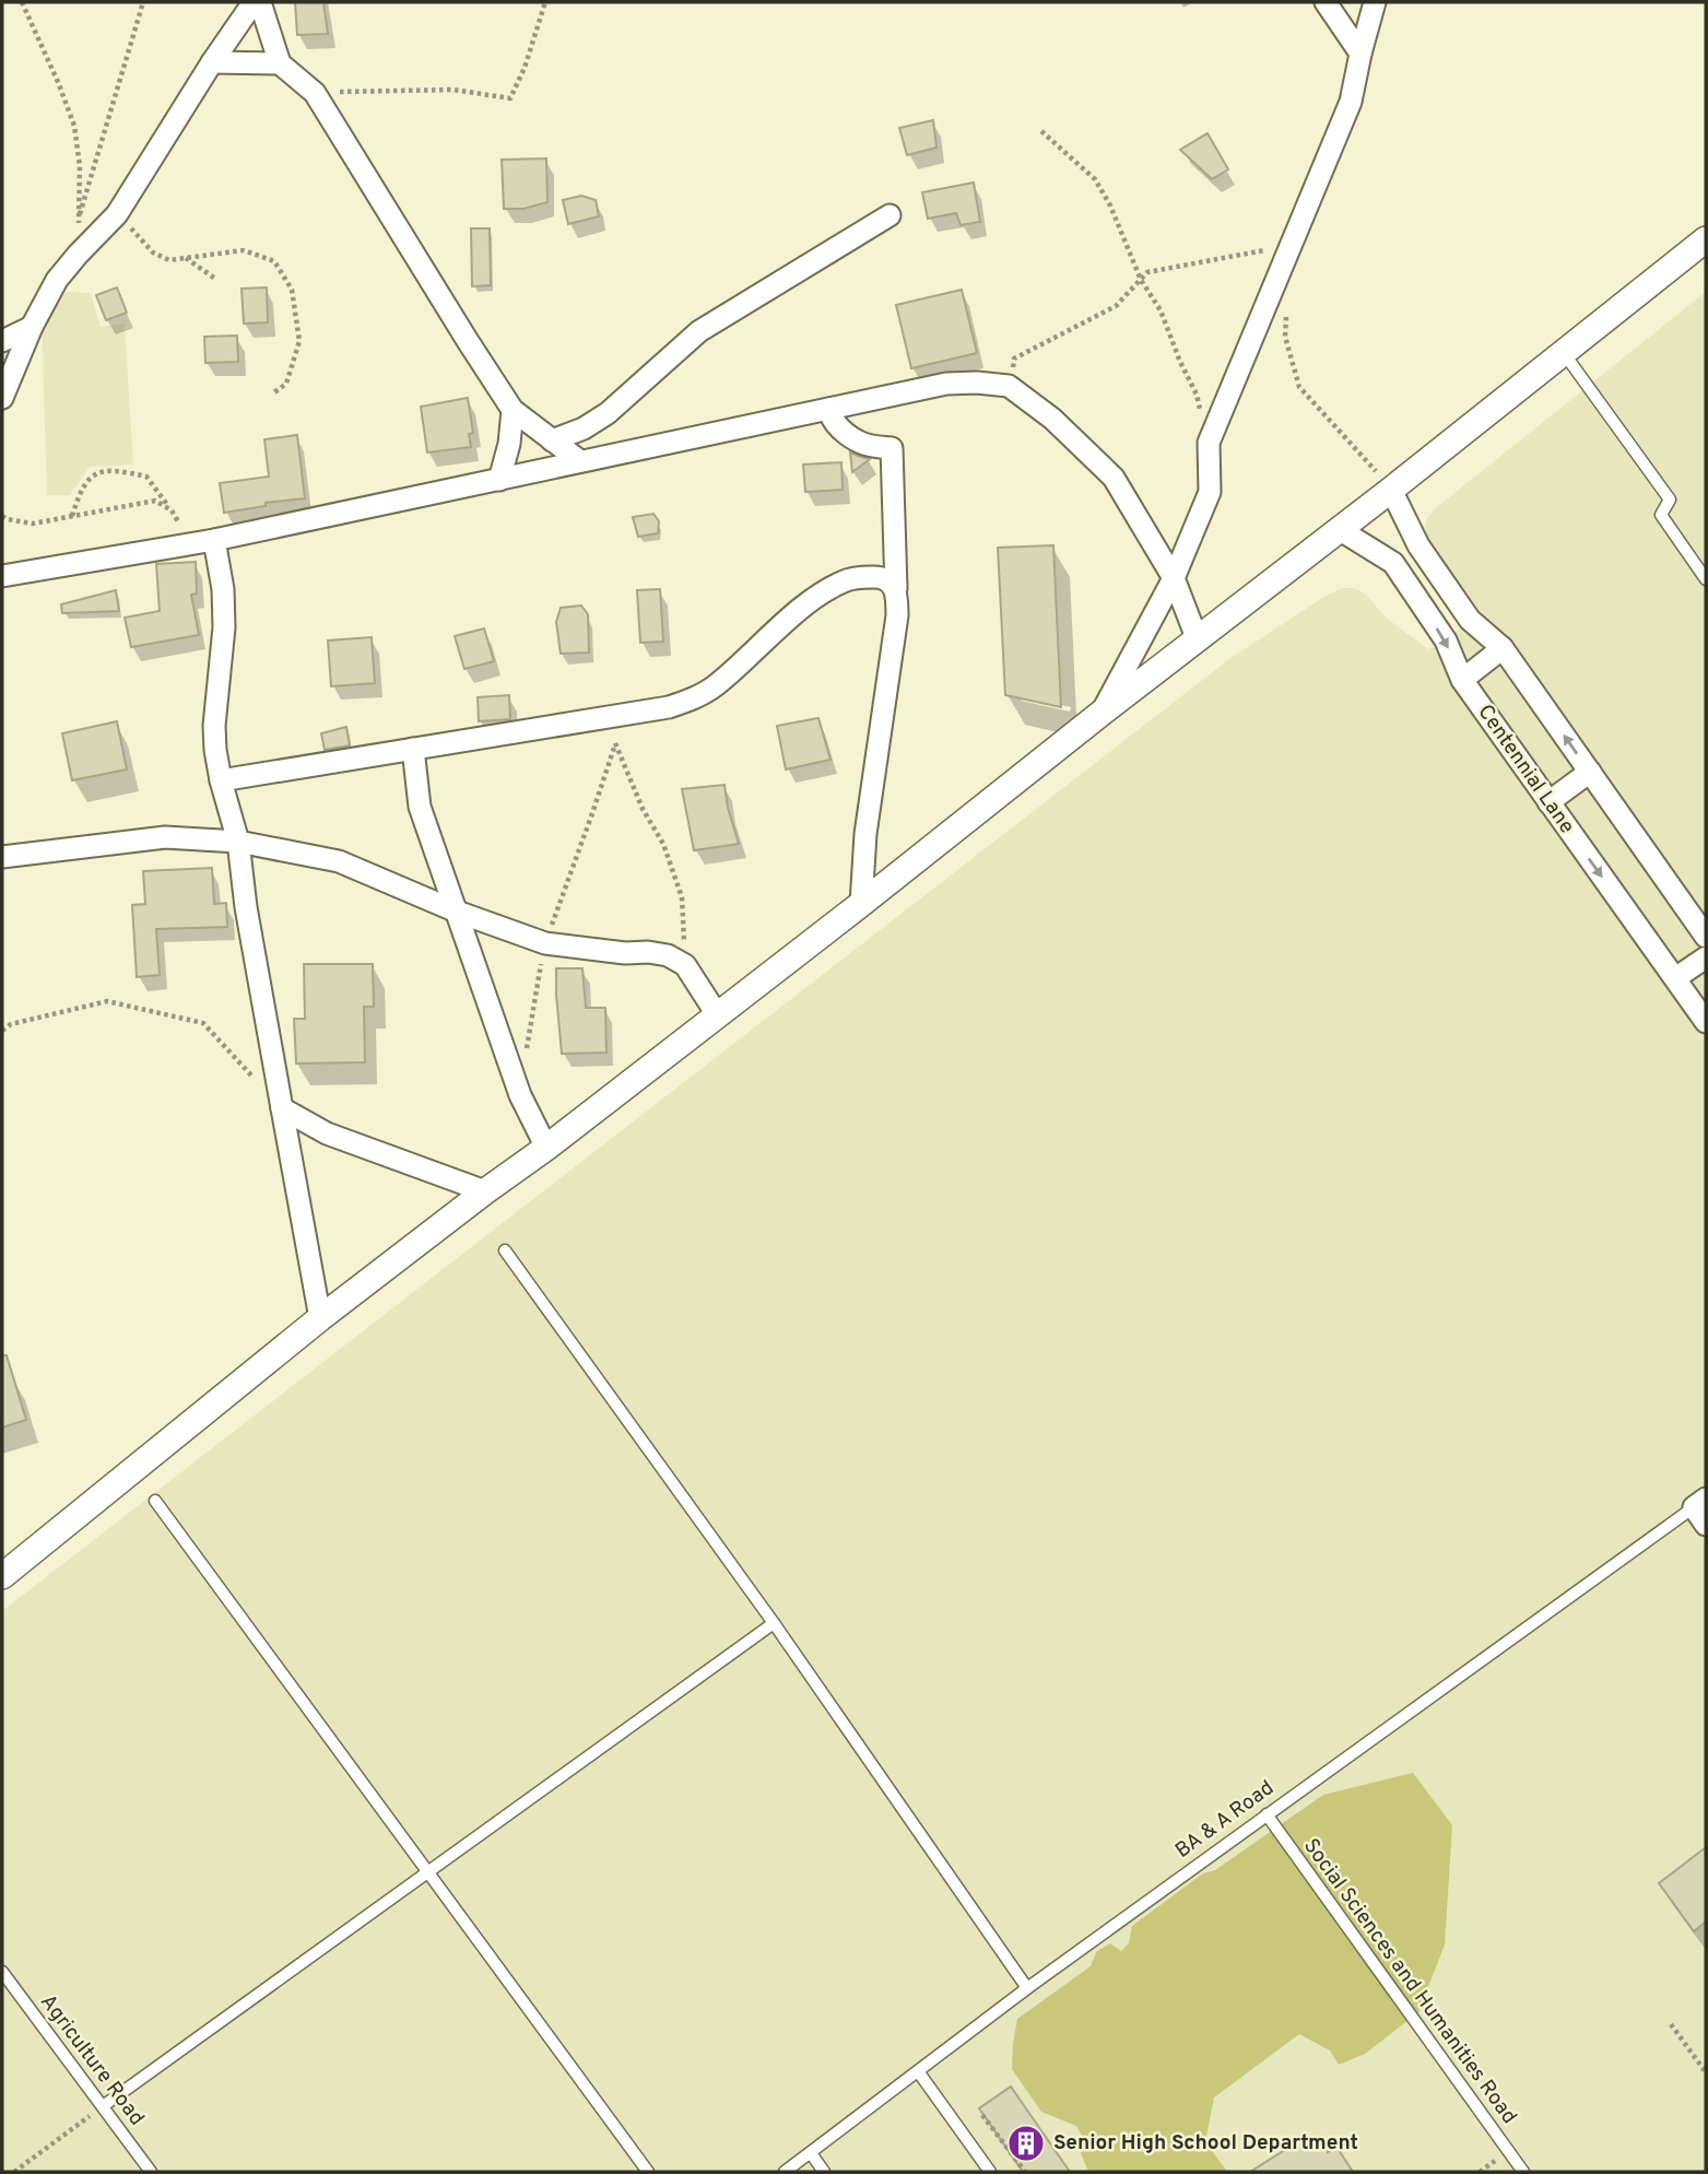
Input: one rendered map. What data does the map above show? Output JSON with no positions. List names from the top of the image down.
{
  "streets": {
    "street": ["Centennial Lane"],
    "lane": ["BA & A Road", "Social Sciences and Humanities Road", "Agriculture Road"]
  },
  "crossings": [
    ["BA & A Road", "Social Sciences and Humanities Road"]
  ],
  "places": {
    "building": ["Senior High School Department"]
  }
}
